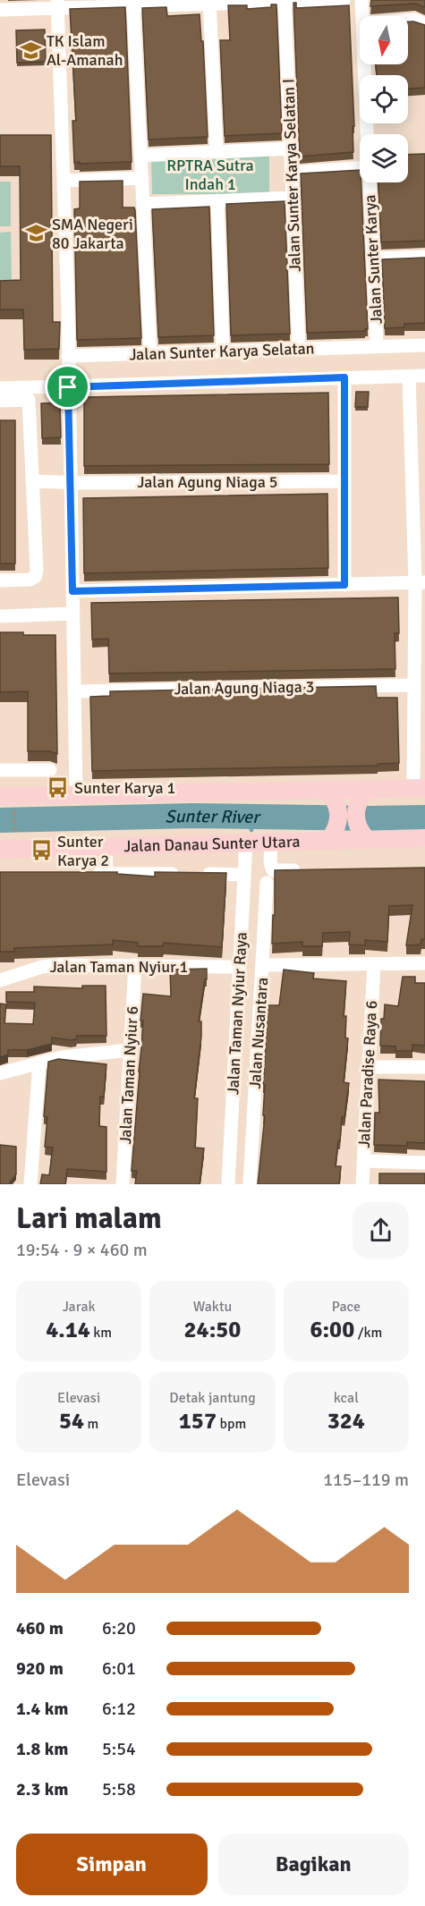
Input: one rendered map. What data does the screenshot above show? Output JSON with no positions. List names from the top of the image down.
{
  "streets": {
    "main road": ["Jalan Danau Sunter Utara"],
    "street": [
      "Jalan Sunter Karya Selatan I",
      "Jalan Sunter Karya",
      "Jalan Sunter Karya Selatan",
      "Jalan Agung Niaga 5",
      "Jalan Agung Niaga 3",
      "Jalan Taman Nyiur 1",
      "Jalan Taman Nyiur Raya",
      "Jalan Nusantara",
      "Jalan Paradise Raya 6",
      "Jalan Taman Nyiur 6"
    ]
  },
  "crossings": [
    ["Jalan Sunter Karya Selatan I", "Jalan Sunter Karya Selatan"],
    ["Jalan Sunter Karya", "Jalan Sunter Karya Selatan"],
    ["Jalan Danau Sunter Utara", "Jalan Taman Nyiur Raya"],
    ["Jalan Taman Nyiur 1", "Jalan Taman Nyiur Raya"],
    ["Jalan Taman Nyiur 1", "Jalan Taman Nyiur 6"]
  ],
  "water": ["Sunter River"],
  "parks": ["RPTRA Sutra Indah 1"],
  "places": {
    "school or university": ["TK Islam Al-Amanah", "SMA Negeri 80 Jakarta"],
    "bus stop": ["Sunter Karya 1", "Sunter Karya 2"]
  },
  "north": "bottom",
  "page": {
    "heading": ["Lari malam", "19:54 · 9 × 460 m"],
    "stats": [
      ["Jarak", "4.14 km"],
      ["Waktu", "24:50"],
      ["Pace", "6:00 /km"],
      ["Elevasi", "54 m"],
      ["Detak jantung", "157 bpm"],
      ["kcal", "324"]
    ],
    "chart": ["Elevasi", "115–119 m"],
    "list": [
      {
        "name": "460 m",
        "note": "6:20"
      },
      {
        "name": "920 m",
        "note": "6:01"
      },
      {
        "name": "1.4 km",
        "note": "6:12"
      },
      {
        "name": "1.8 km",
        "note": "5:54"
      },
      {
        "name": "2.3 km",
        "note": "5:58"
      }
    ],
    "buttons": ["Simpan", "Bagikan"]
  }
}
